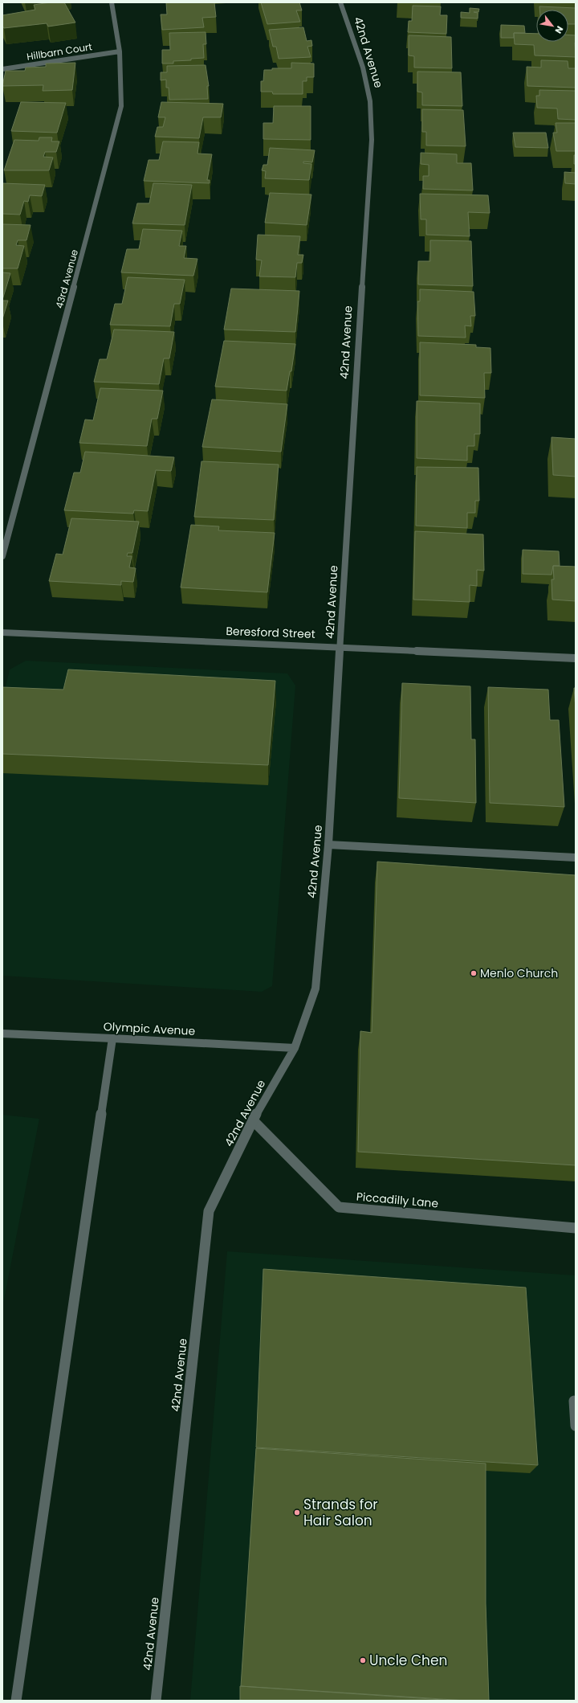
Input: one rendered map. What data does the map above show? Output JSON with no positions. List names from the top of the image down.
{
  "streets": {
    "street": [
      "Hillbarn Court",
      "42nd Avenue",
      "43rd Avenue",
      "Beresford Street",
      "Olympic Avenue",
      "Piccadilly Lane"
    ]
  },
  "crossings": [
    ["Hillbarn Court", "43rd Avenue"],
    ["42nd Avenue", "Beresford Street"],
    ["42nd Avenue", "Olympic Avenue"],
    ["42nd Avenue", "Piccadilly Lane"]
  ],
  "places": ["Menlo Church", "Strands for Hair Salon", "Uncle Chen"],
  "north": "bottom right"
}
